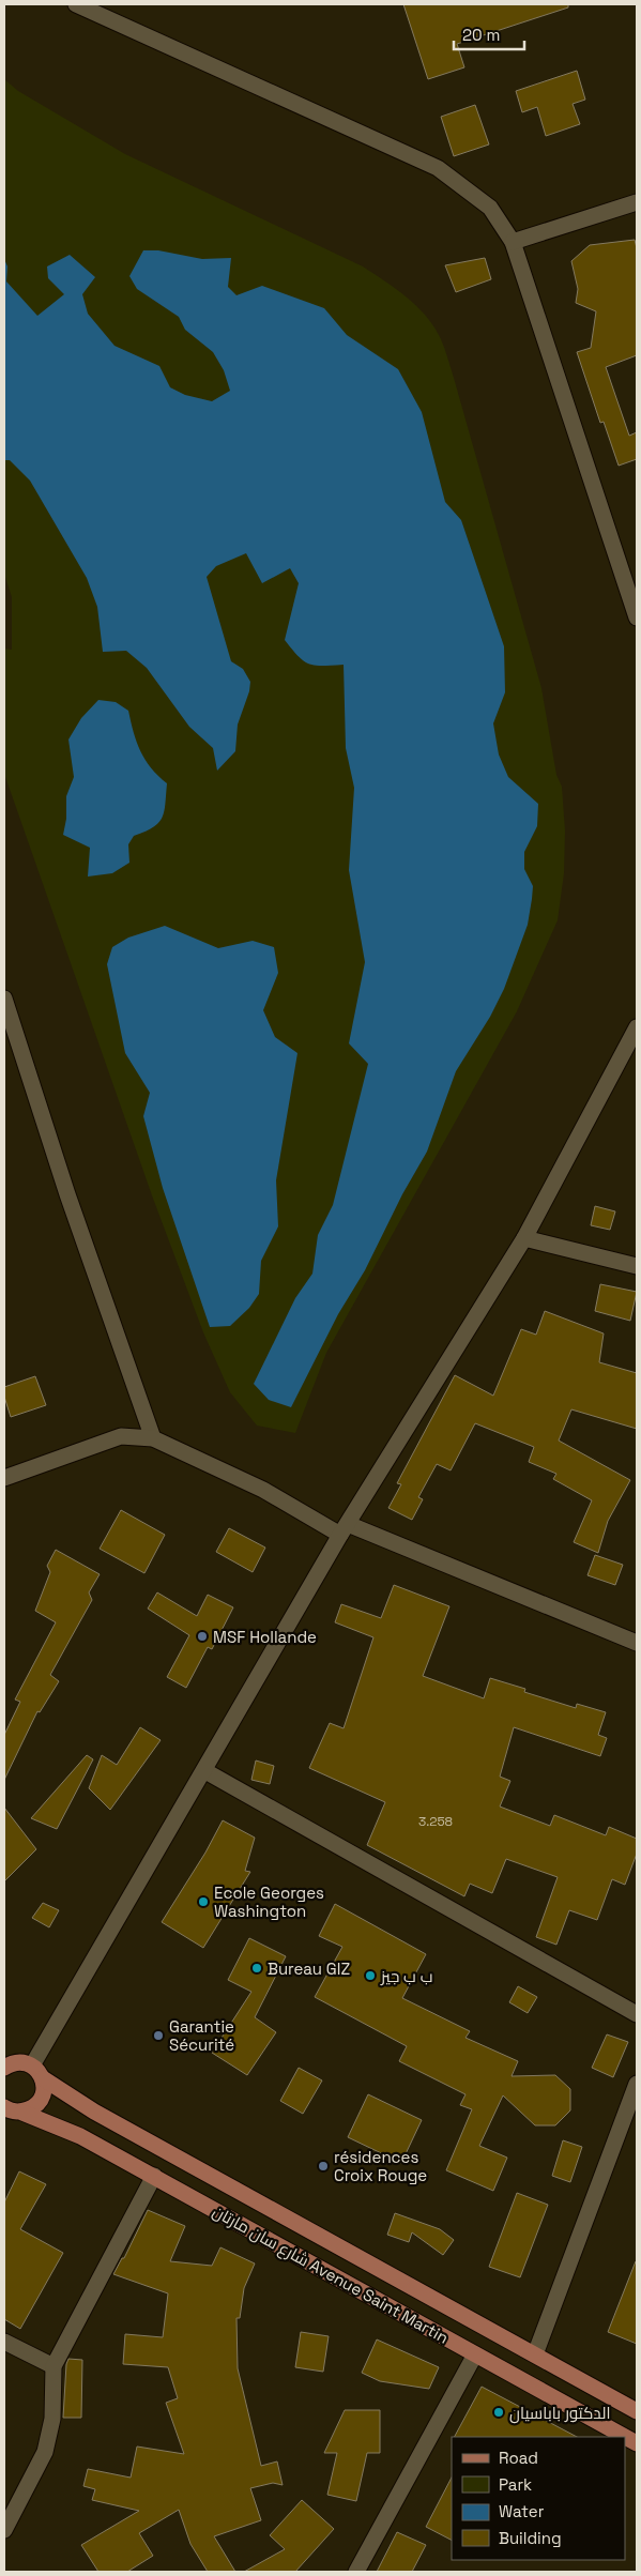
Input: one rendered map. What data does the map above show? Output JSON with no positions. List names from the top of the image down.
{
  "streets": {
    "main road": ["شارع سان مارتان Avenue Saint Martin"]
  },
  "places": [
    "MSF Hollande",
    "Ecole Georges Washington",
    "Bureau GIZ",
    "ب ب جيز",
    "Garantie Sécurité",
    "résidences Croix Rouge",
    "الدكتور باباسيان"
  ],
  "house_numbers": ["3.258"],
  "legend": [
    "Road",
    "Park",
    "Water",
    "Building"
  ],
  "scale_bar": "20 m"
}
